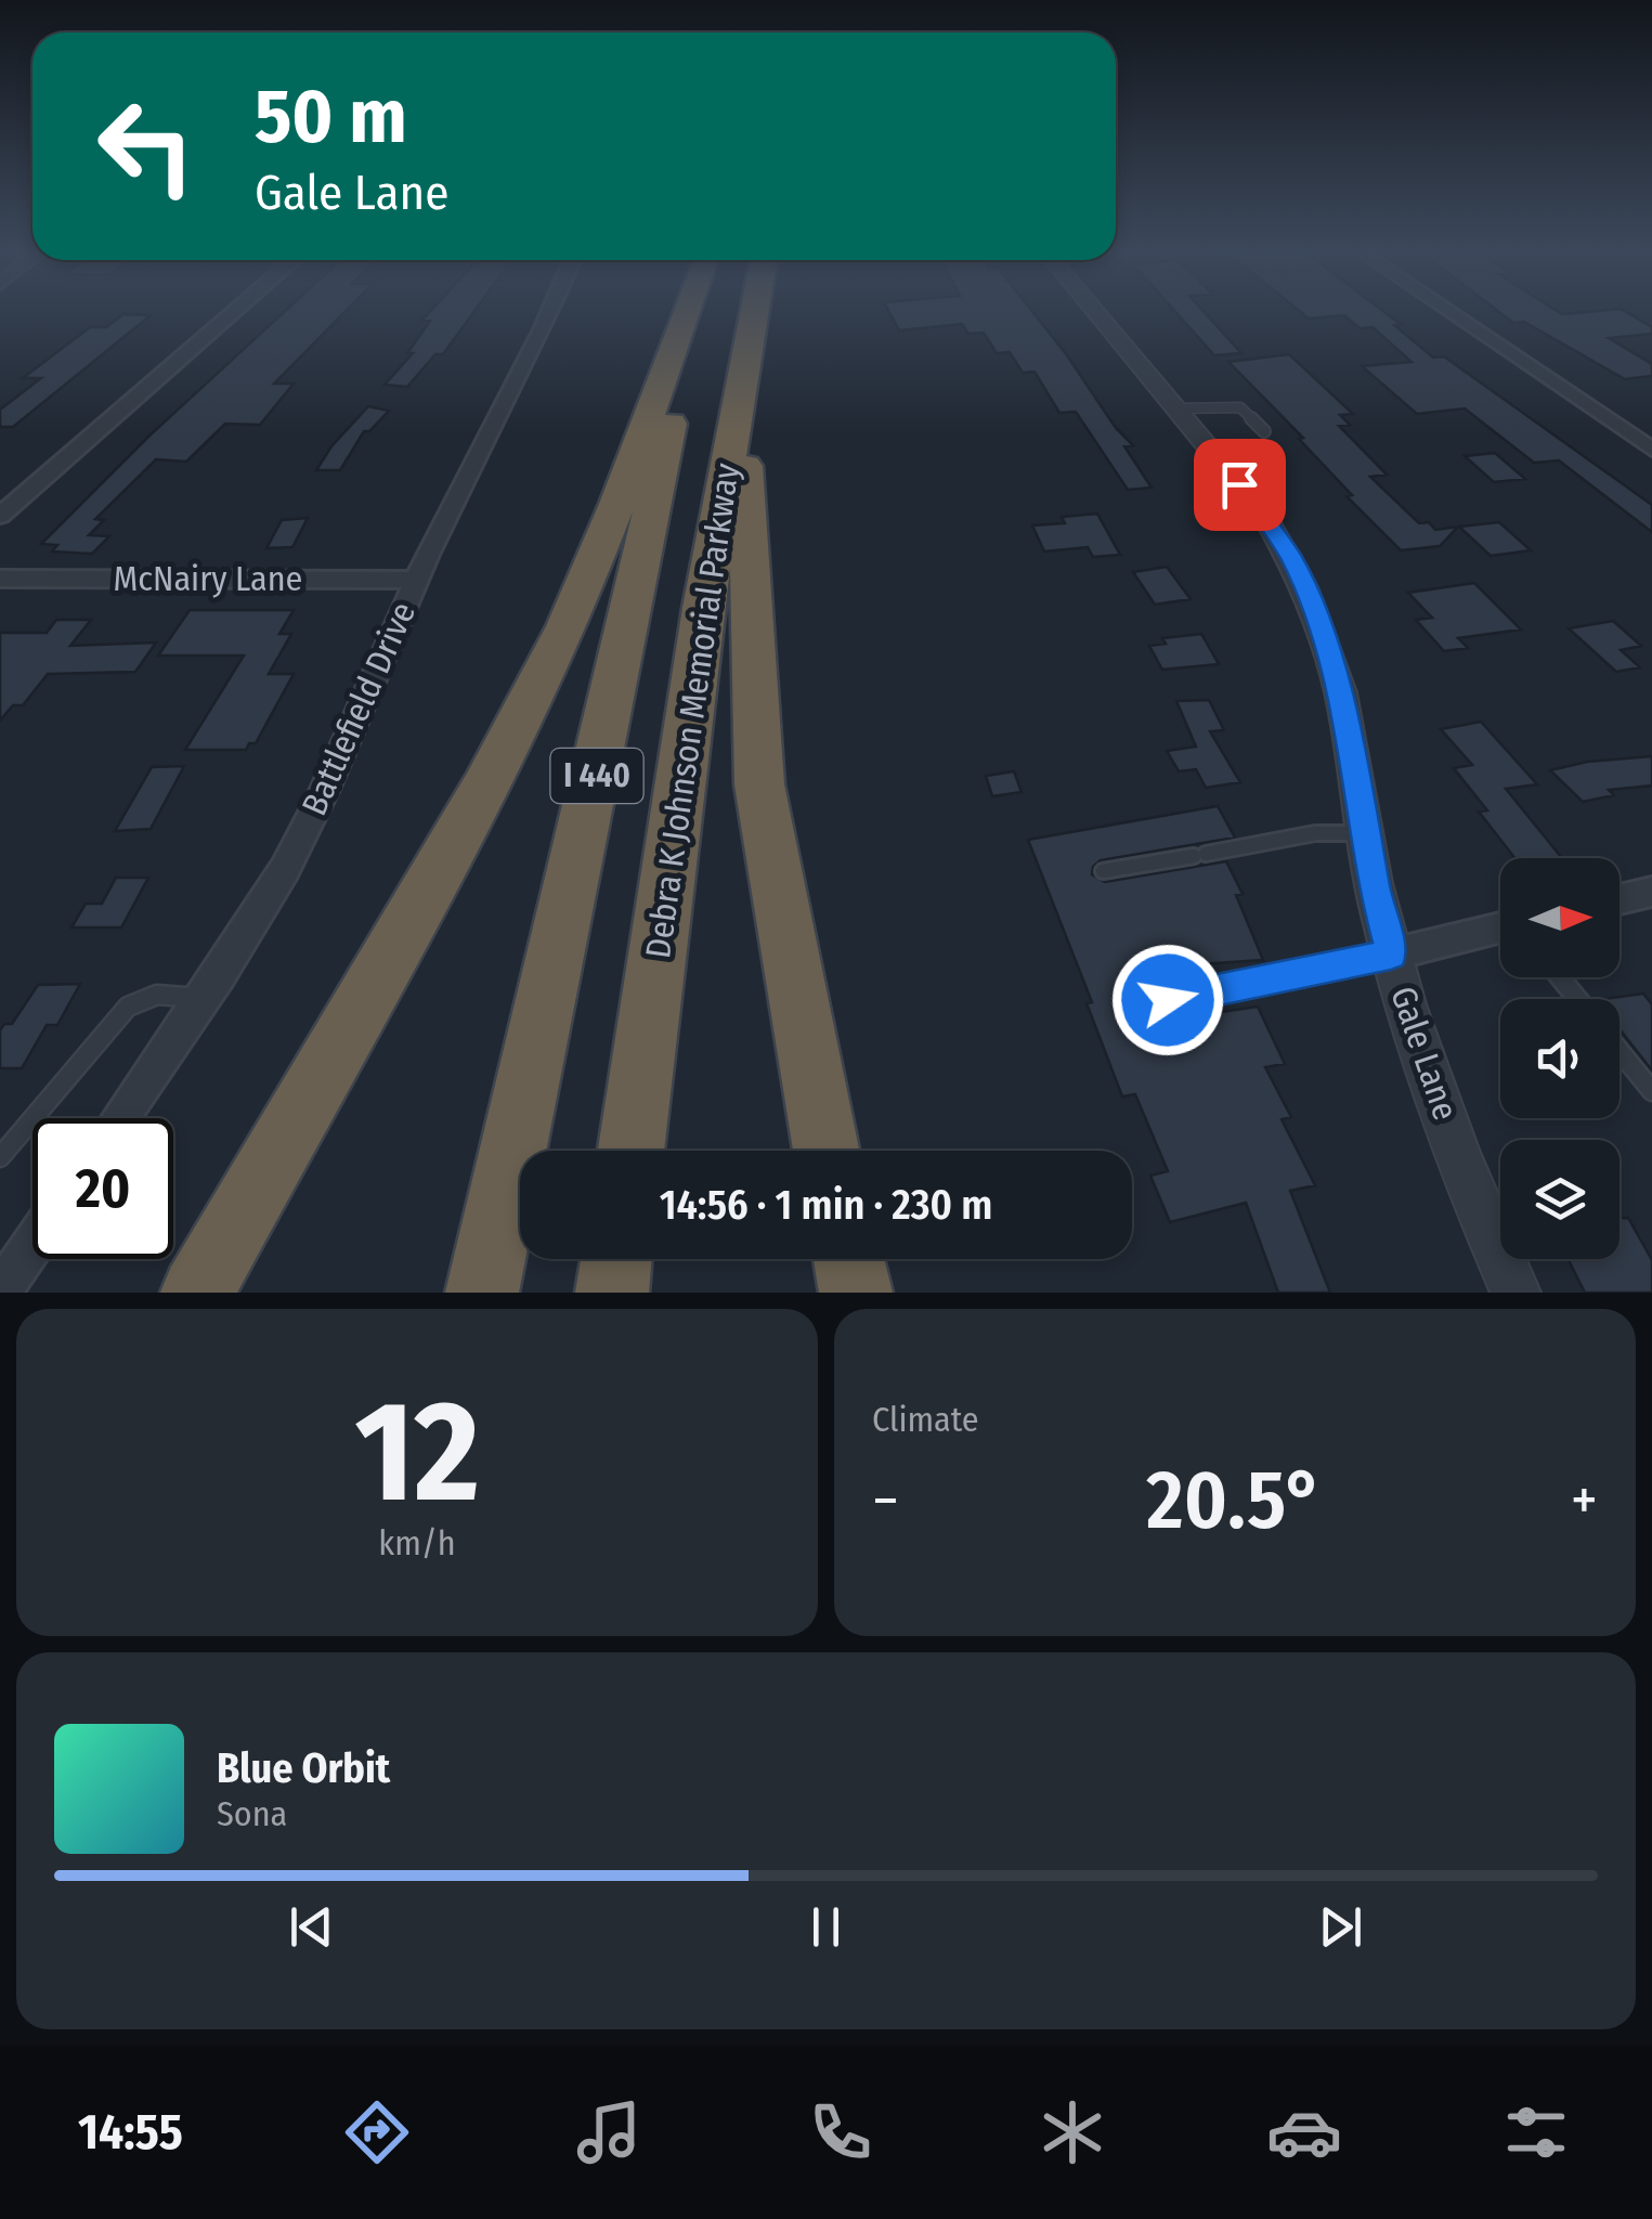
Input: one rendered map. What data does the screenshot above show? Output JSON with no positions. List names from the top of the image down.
{
  "streets": {
    "highway": ["Debra K Johnson Memorial Parkway", "I 440"],
    "street": ["McNairy Lane", "Battlefield Drive", "Gale Lane"]
  },
  "crossings": [
    ["McNairy Lane", "Battlefield Drive"]
  ],
  "north": "right",
  "page": {
    "turn": ["50 m", "Gale Lane"],
    "limit": "20",
    "trip": "14:56 · 1 min · 230 m",
    "tile": [
      ["12", "km/h"],
      "Climate"
    ],
    "heat": ["−", "20.5°", "+"],
    "song": ["Blue Orbit", "Sona"],
    "tabs": "14:55"
  }
}
